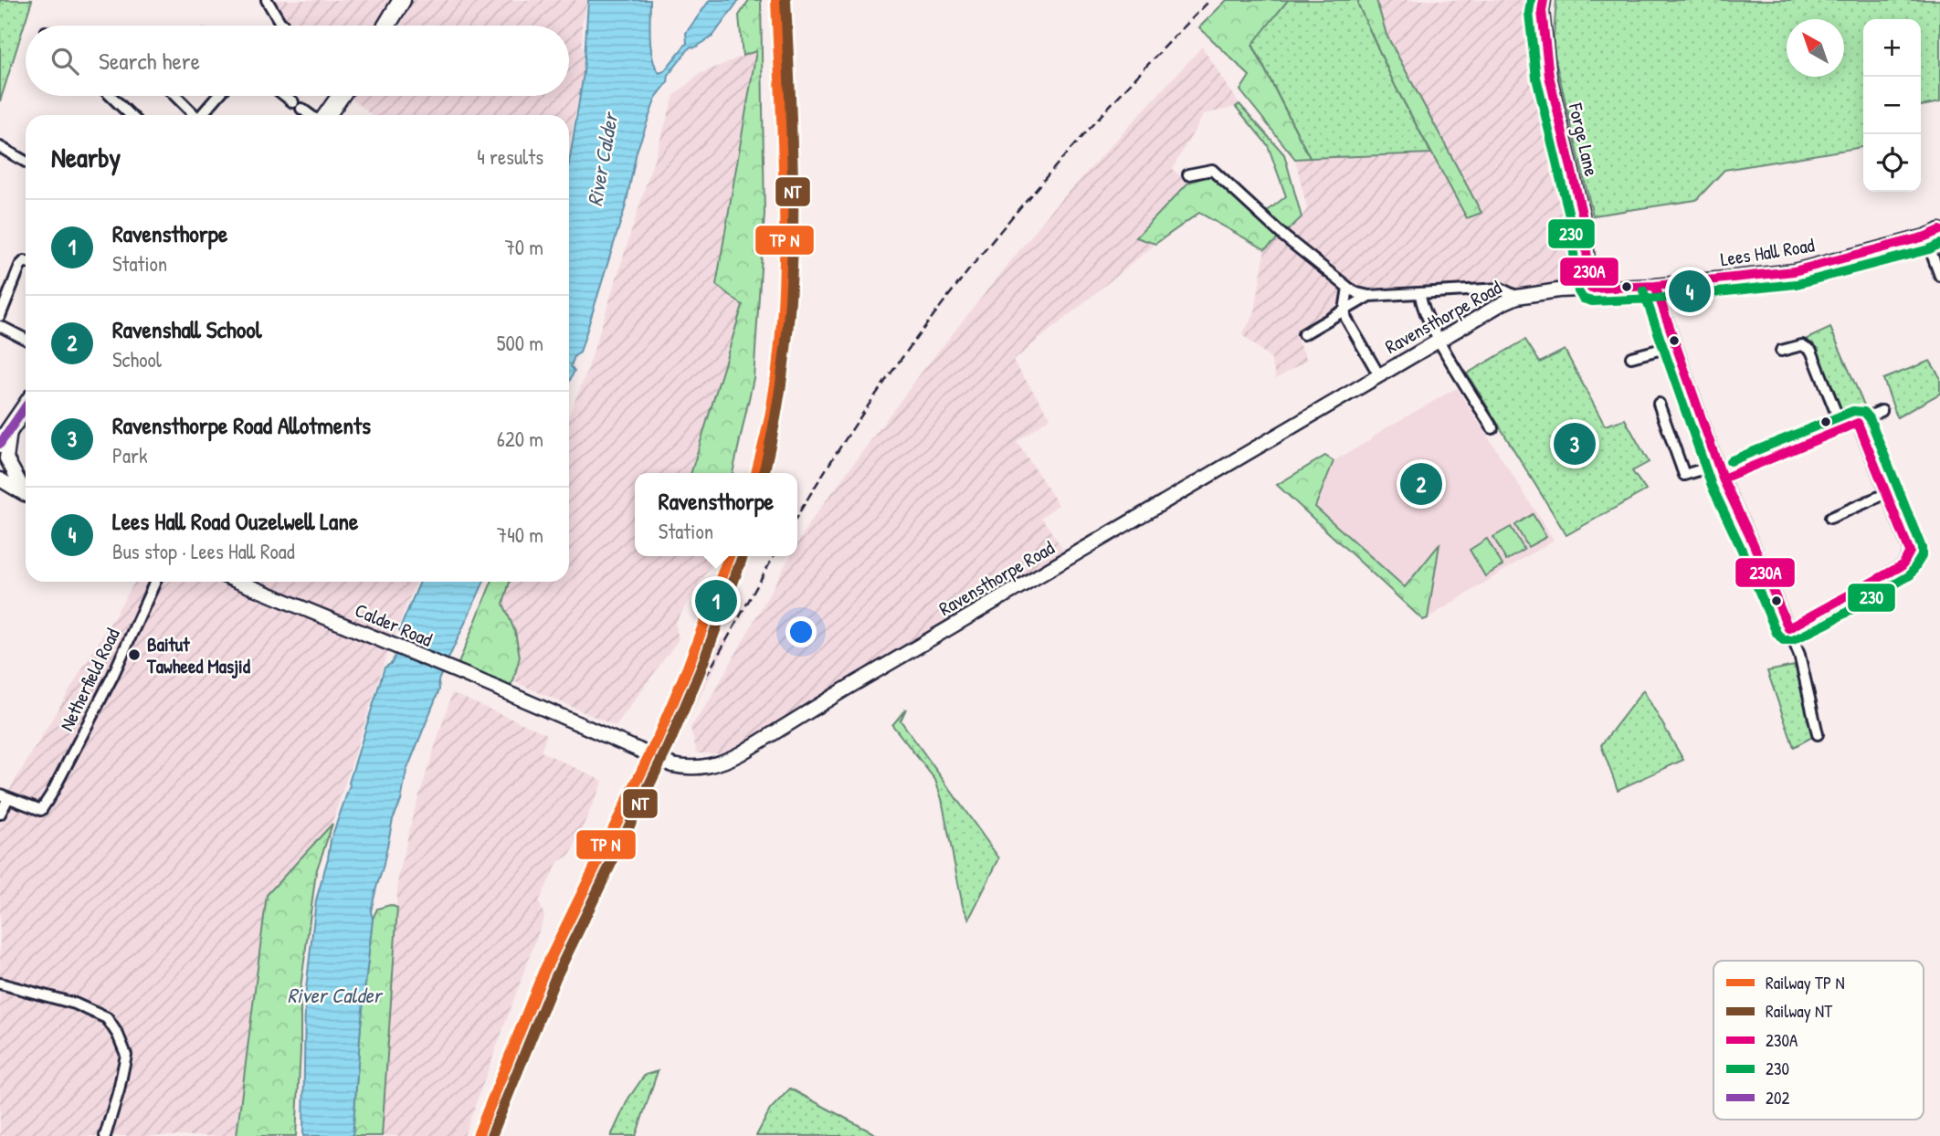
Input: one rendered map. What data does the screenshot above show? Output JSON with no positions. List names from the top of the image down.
{
  "streets": {
    "street": [
      "Forge Lane",
      "Lees Hall Road",
      "Ravensthorpe Road",
      "Calder Road",
      "Netherfield Road"
    ]
  },
  "crossings": [
    ["Forge Lane", "Lees Hall Road"],
    ["Lees Hall Road", "Ravensthorpe Road"],
    ["Ravensthorpe Road", "Calder Road"]
  ],
  "water": ["River Calder"],
  "places": ["Baitut Tawheed Masjid"],
  "lines": [
    "rail line NT",
    "transit line 230A",
    "transit line 230",
    "transit line 202"
  ],
  "legend": [
    "Railway TP N",
    "Railway NT",
    "230A",
    "230",
    "202"
  ],
  "north": "top left",
  "page": {
    "map_buttons": ["+", "−"],
    "search": "Search here",
    "heading": ["Nearby", "4 results"],
    "list": [
      {
        "mark": "1",
        "name": "Ravensthorpe",
        "note": "Station",
        "value": "70 m"
      },
      {
        "mark": "2",
        "name": "Ravenshall School",
        "note": "School",
        "value": "500 m"
      },
      {
        "mark": "3",
        "name": "Ravensthorpe Road Allotments",
        "note": "Park",
        "value": "620 m"
      },
      {
        "mark": "4",
        "name": "Lees Hall Road Ouzelwell Lane",
        "note": "Bus stop · Lees Hall Road",
        "value": "740 m"
      }
    ],
    "pins": [
      "4",
      "3",
      "2",
      "1"
    ],
    "popup": ["Ravensthorpe", "Station"]
  }
}
